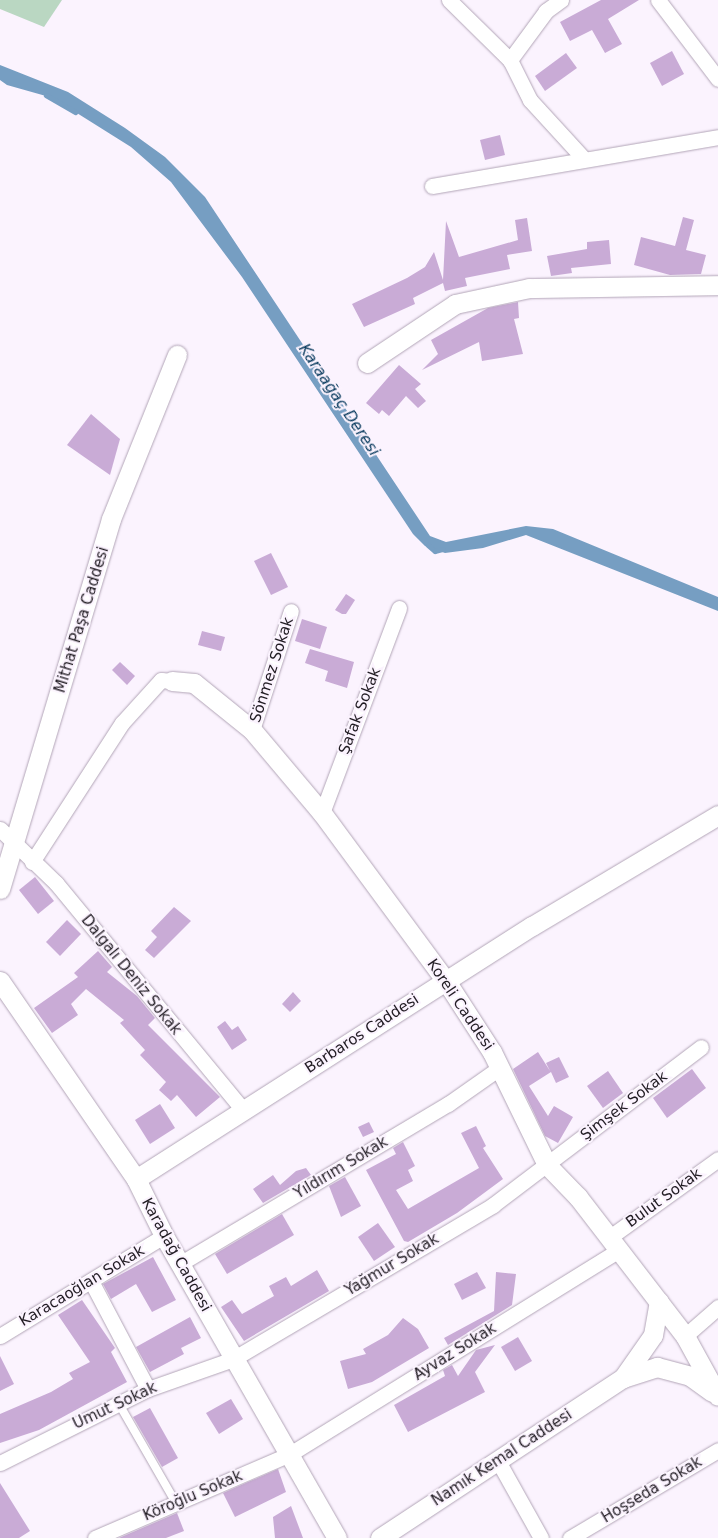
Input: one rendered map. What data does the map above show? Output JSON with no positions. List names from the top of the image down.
{
  "streets": {
    "street": [
      "Mithat Paşa Caddesi",
      "Sönmez Sokak",
      "Şafak Sokak",
      "Dalgalı Deniz Sokak",
      "Koreli Caddesi",
      "Barbaros Caddesi",
      "Şimşek Sokak",
      "Yıldırım Sokak",
      "Bulut Sokak",
      "Karadağ Caddesi",
      "Yağmur Sokak",
      "Karacaoğlan Sokak",
      "Ayvaz Sokak",
      "Umut Sokak",
      "Namık Kemal Caddesi",
      "Hoşseda Sokak",
      "Köroğlu Sokak"
    ]
  },
  "crossings": [
    ["Mithat Paşa Caddesi", "Dalgalı Deniz Sokak"],
    ["Sönmez Sokak", "Koreli Caddesi"],
    ["Şafak Sokak", "Koreli Caddesi"],
    ["Dalgalı Deniz Sokak", "Barbaros Caddesi"],
    ["Koreli Caddesi", "Barbaros Caddesi"],
    ["Koreli Caddesi", "Şimşek Sokak"],
    ["Koreli Caddesi", "Yıldırım Sokak"],
    ["Koreli Caddesi", "Bulut Sokak"],
    ["Koreli Caddesi", "Yağmur Sokak"],
    ["Koreli Caddesi", "Ayvaz Sokak"],
    ["Barbaros Caddesi", "Karadağ Caddesi"],
    ["Şimşek Sokak", "Yağmur Sokak"],
    ["Yıldırım Sokak", "Karadağ Caddesi"],
    ["Bulut Sokak", "Ayvaz Sokak"],
    ["Karadağ Caddesi", "Yağmur Sokak"],
    ["Karadağ Caddesi", "Karacaoğlan Sokak"],
    ["Karadağ Caddesi", "Ayvaz Sokak"],
    ["Karadağ Caddesi", "Umut Sokak"],
    ["Karadağ Caddesi", "Köroğlu Sokak"],
    ["Yağmur Sokak", "Umut Sokak"],
    ["Ayvaz Sokak", "Köroğlu Sokak"]
  ],
  "water": ["Karaağaç Deresi"]
}
